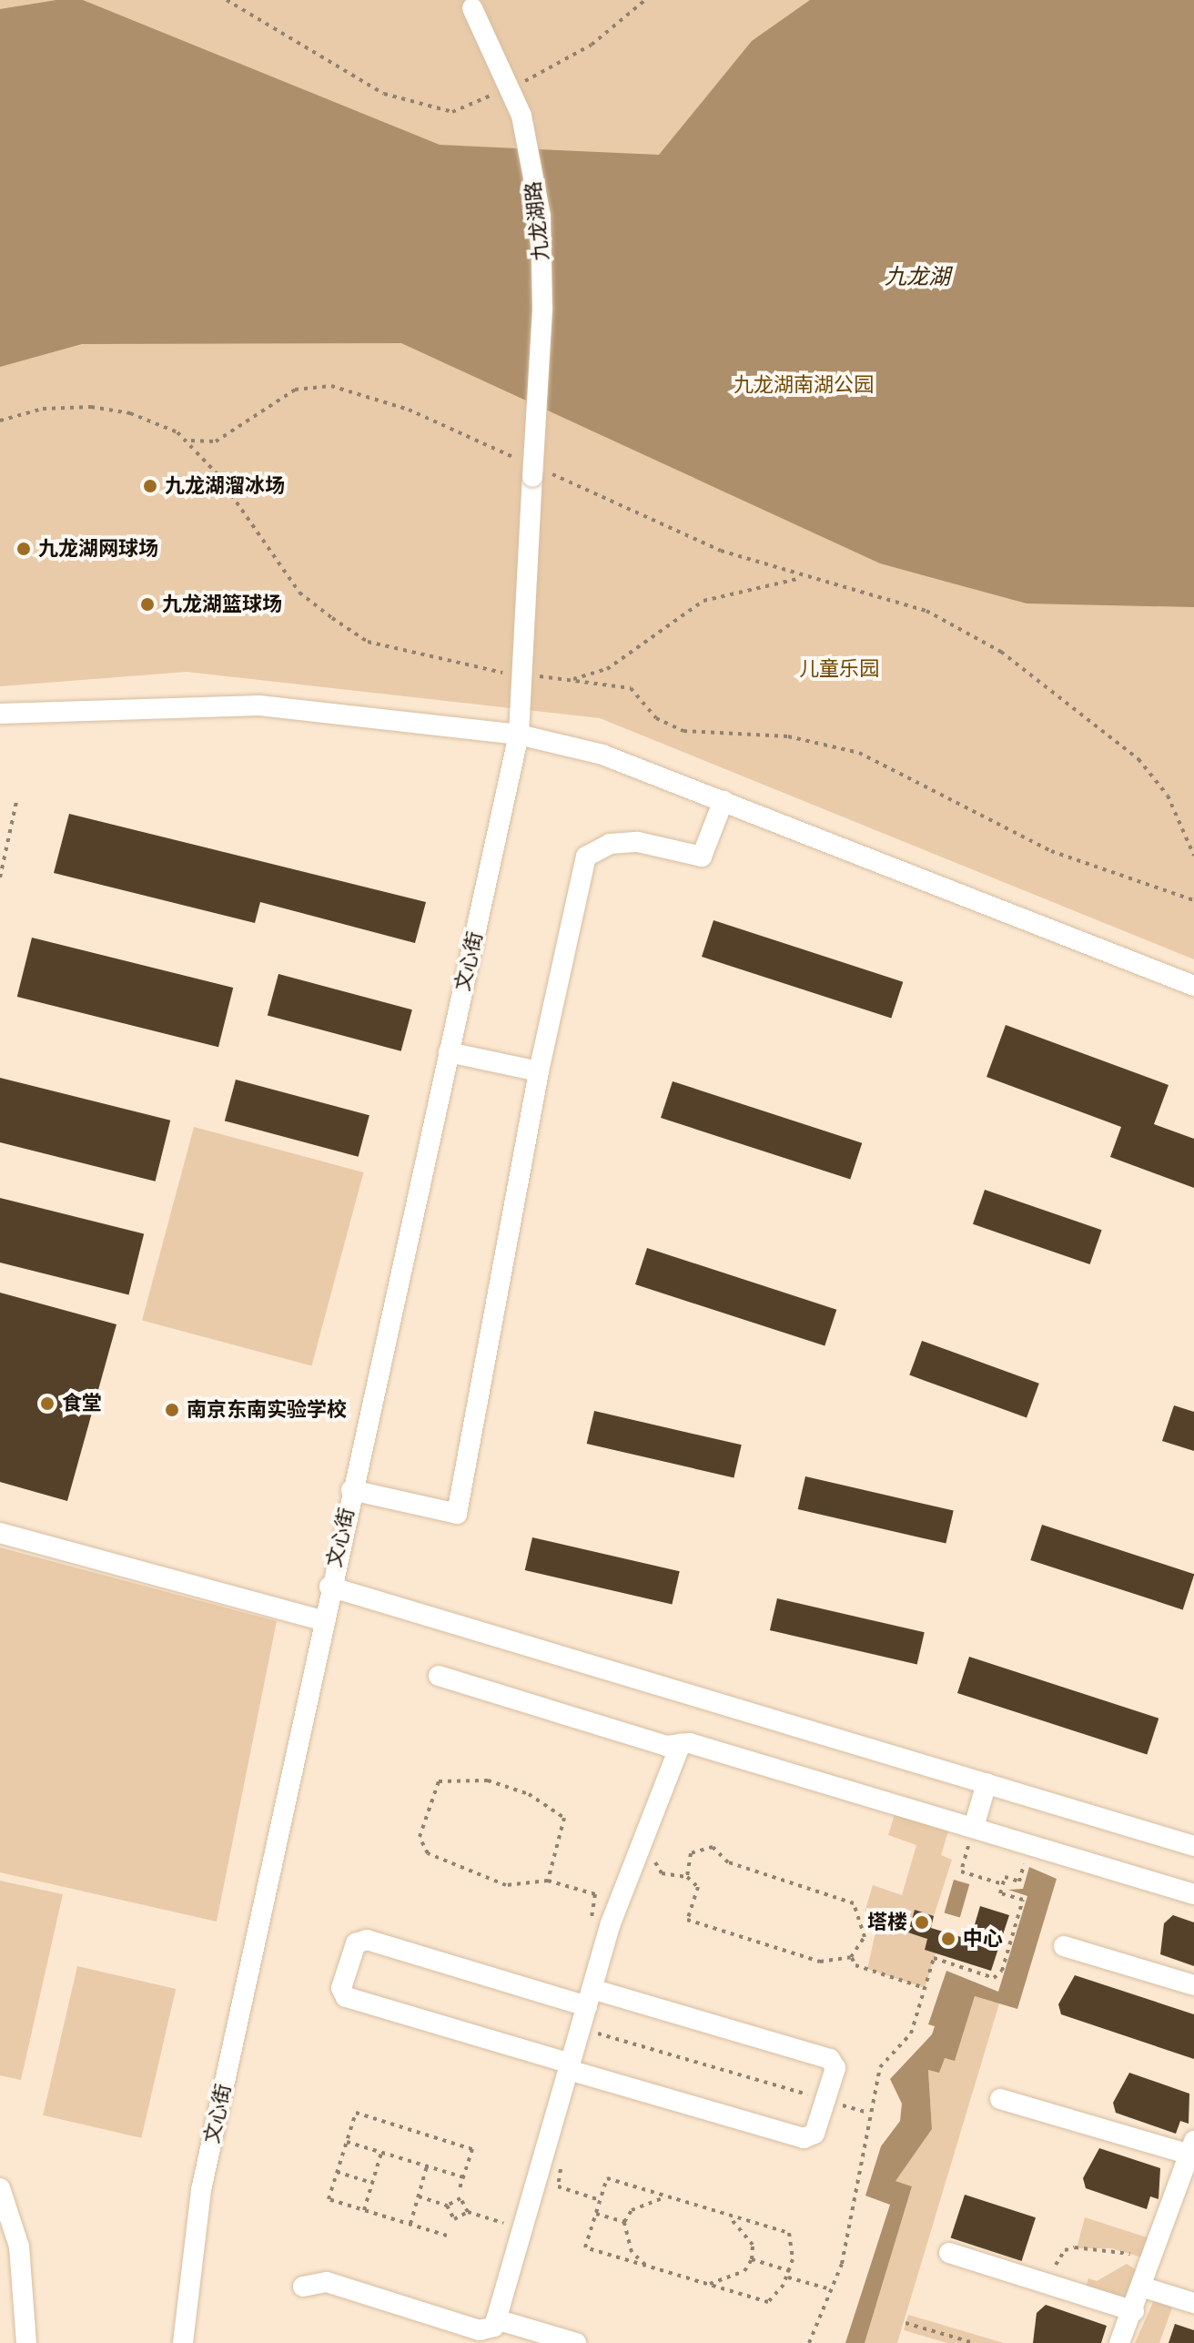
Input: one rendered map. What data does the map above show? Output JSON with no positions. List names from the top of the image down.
{
  "streets": {
    "street": ["九龙湖路", "文心街"]
  },
  "crossings": [
    ["九龙湖路", "文心街"]
  ],
  "water": ["九龙湖"],
  "parks": ["九龙湖南湖公园", "儿童乐园"],
  "places": [
    "九龙湖溜冰场",
    "九龙湖网球场",
    "九龙湖篮球场",
    "食堂",
    "南京东南实验学校",
    "塔楼",
    "中心"
  ]
}
